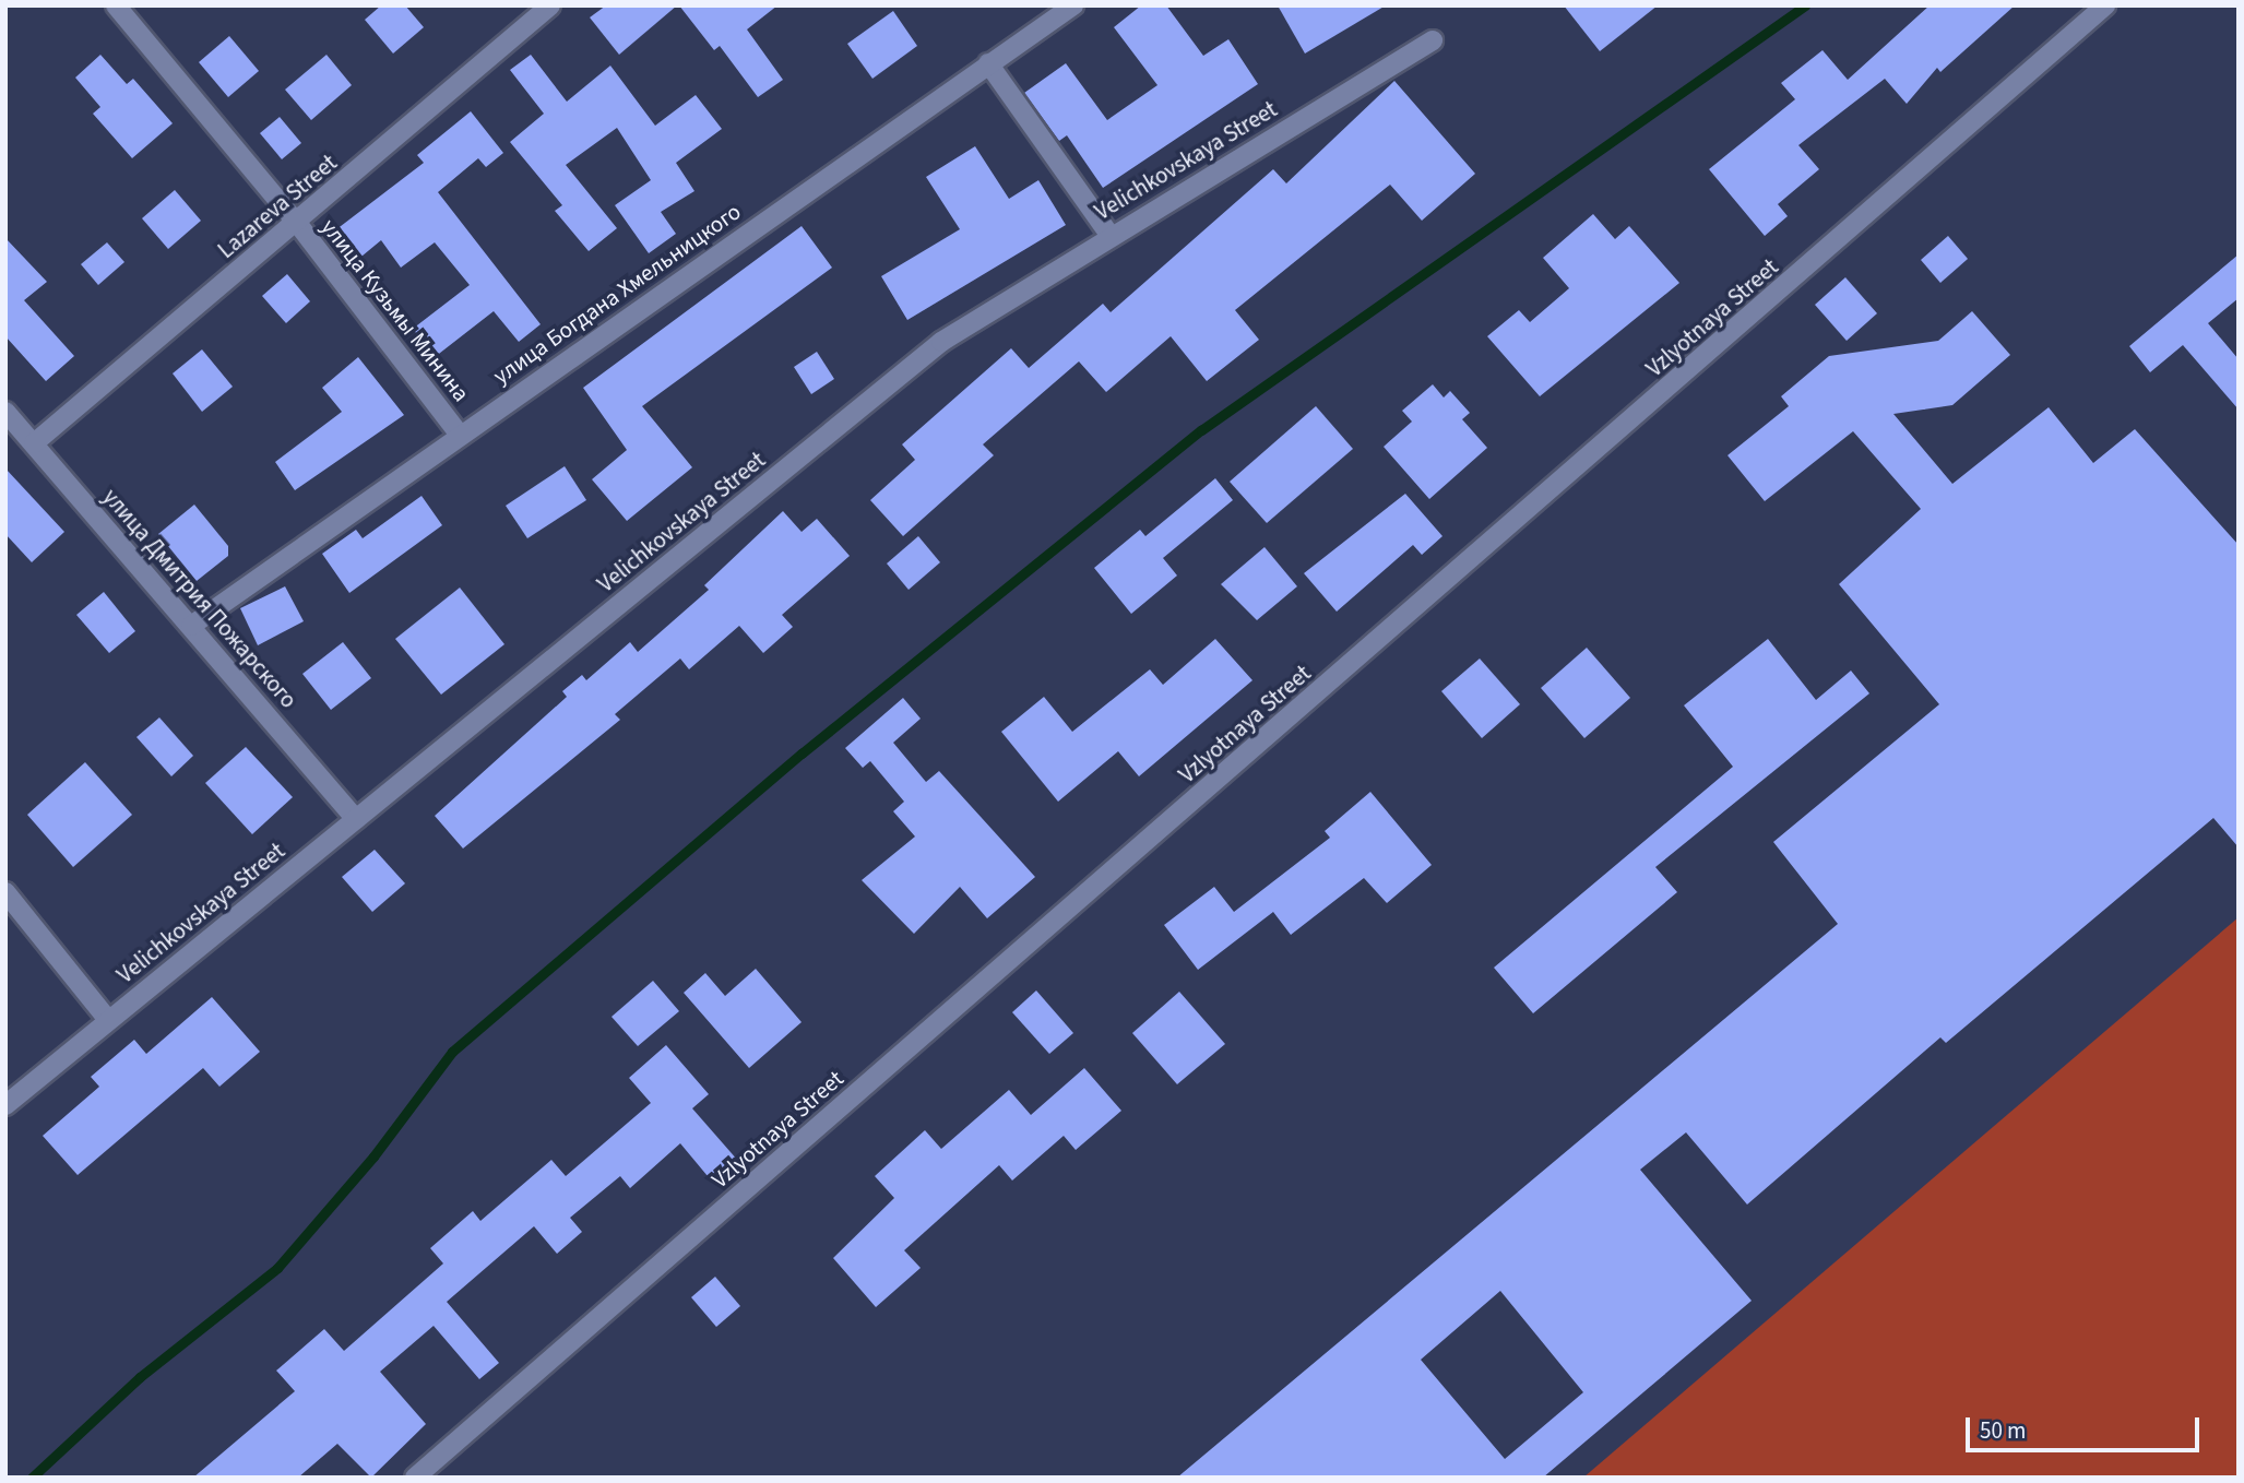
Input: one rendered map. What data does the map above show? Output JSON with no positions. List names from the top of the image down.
{
  "streets": {
    "street": [
      "Velichkovskaya Street",
      "Lazareva Street",
      "улица Богдана Хмельницкого",
      "улица Кузьмы Минина",
      "Vzlyotnaya Street",
      "улица Дмитрия Пожарского"
    ]
  },
  "crossings": [
    ["Velichkovskaya Street", "улица Дмитрия Пожарского"],
    ["Lazareva Street", "улица Кузьмы Минина"],
    ["Lazareva Street", "улица Дмитрия Пожарского"],
    ["улица Богдана Хмельницкого", "улица Кузьмы Минина"],
    ["улица Богдана Хмельницкого", "улица Дмитрия Пожарского"]
  ],
  "scale_bar": "50 m"
}
